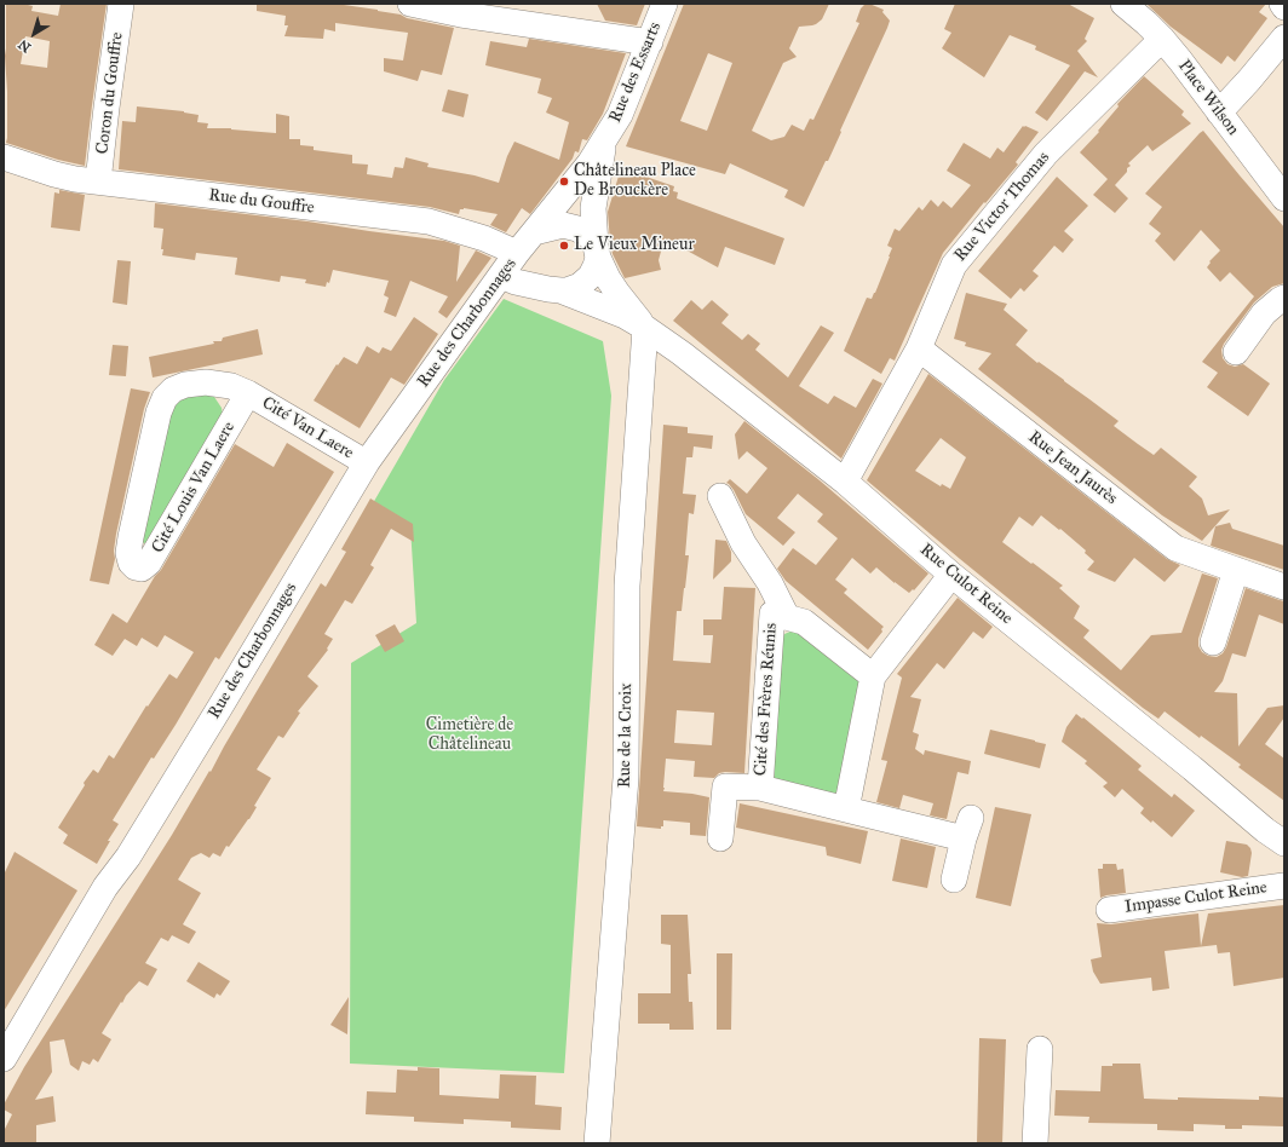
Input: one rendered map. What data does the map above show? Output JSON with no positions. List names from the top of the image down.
{
  "streets": {
    "street": [
      "Rue des Essarts",
      "Coron du Gouffre",
      "Place Wilson",
      "Rue du Gouffre",
      "Rue Victor Thomas",
      "Rue des Charbonnages",
      "Cité Van Laere",
      "Rue Jean Jaurès",
      "Cité Louis Van Laere",
      "Rue Culot Reine",
      "Cité des Frères Réunis",
      "Rue de la Croix",
      "Impasse Culot Reine"
    ]
  },
  "crossings": [
    ["Rue des Essarts", "Rue des Charbonnages"],
    ["Coron du Gouffre", "Rue du Gouffre"],
    ["Place Wilson", "Rue Victor Thomas"],
    ["Rue du Gouffre", "Rue des Charbonnages"],
    ["Rue Victor Thomas", "Rue Jean Jaurès"],
    ["Rue Victor Thomas", "Rue Culot Reine"],
    ["Rue des Charbonnages", "Cité Van Laere"],
    ["Cité Van Laere", "Cité Louis Van Laere"],
    ["Rue Culot Reine", "Rue de la Croix"]
  ],
  "parks": ["Cimetière de Châtelineau"],
  "places": ["Châtelineau Place De Brouckère", "Le Vieux Mineur"],
  "north": "bottom left"
}
